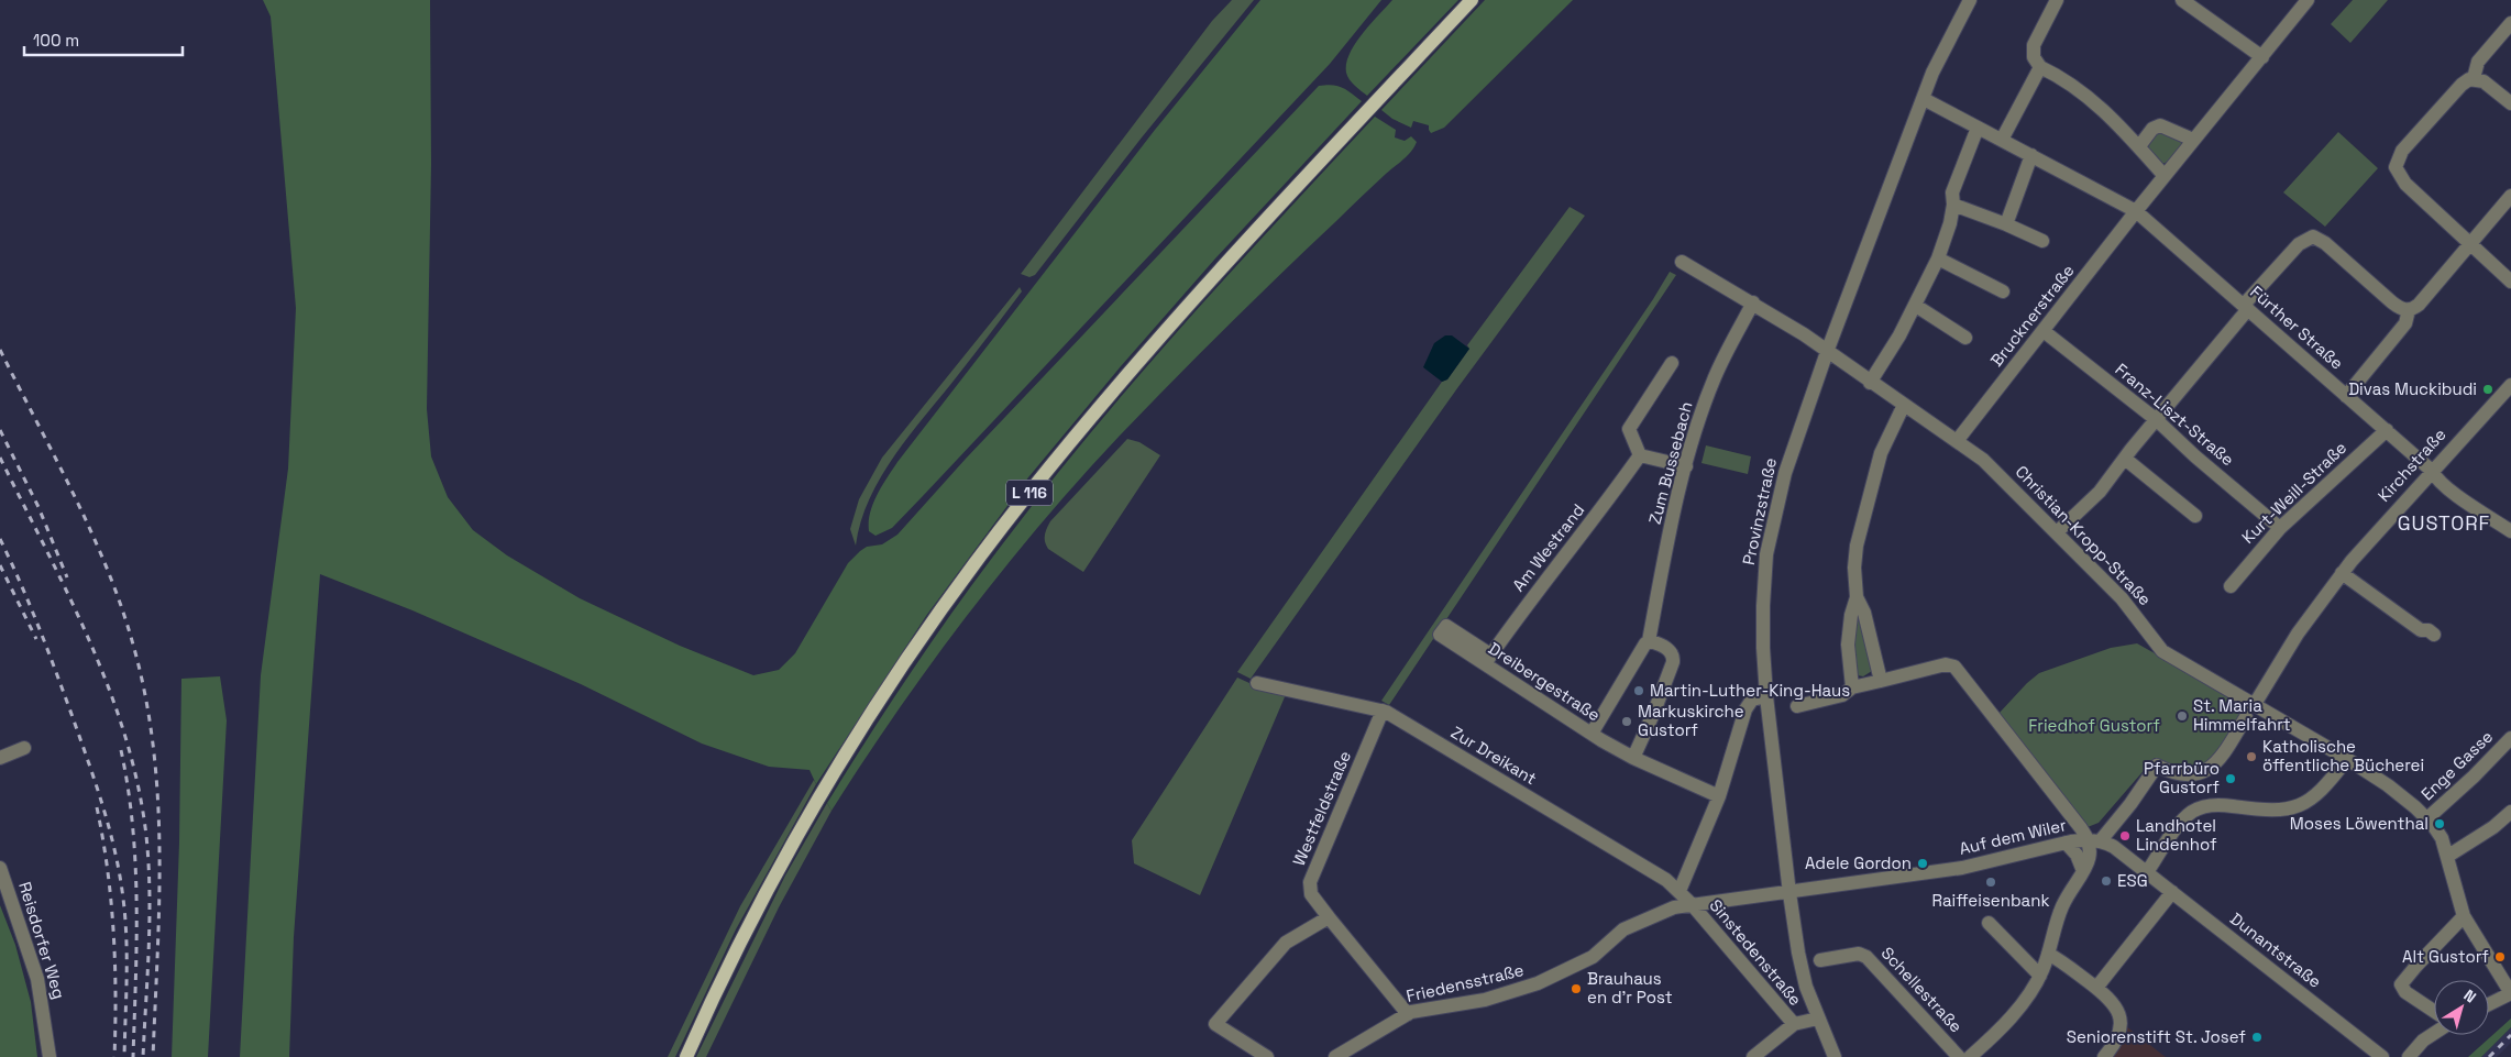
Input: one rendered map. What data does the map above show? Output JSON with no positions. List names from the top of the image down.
{
  "streets": {
    "main road": ["L 116"],
    "street": [
      "Brucknerstraße",
      "Fürther Straße",
      "Franz-Liszt-Straße",
      "Zum Bussebach",
      "Kirchstraße",
      "Kurt-Weill-Straße",
      "Provinzstraße",
      "Christian-Kropp-Straße",
      "Am Westrand",
      "Dreibergestraße",
      "Zur Dreikant",
      "Enge Gasse",
      "Westfeldstraße",
      "Auf dem Wiler",
      "Reisdorfer Weg",
      "Dunantstraße",
      "Sinstedenstraße",
      "Friedensstraße",
      "Schellestraße"
    ]
  },
  "crossings": [
    ["Brucknerstraße", "Fürther Straße"],
    ["Brucknerstraße", "Franz-Liszt-Straße"],
    ["Brucknerstraße", "Christian-Kropp-Straße"],
    ["Fürther Straße", "Kirchstraße"],
    ["Fürther Straße", "Kurt-Weill-Straße"],
    ["Fürther Straße", "Provinzstraße"],
    ["Franz-Liszt-Straße", "Kurt-Weill-Straße"],
    ["Zum Bussebach", "Christian-Kropp-Straße"],
    ["Kirchstraße", "Christian-Kropp-Straße"],
    ["Provinzstraße", "Christian-Kropp-Straße"],
    ["Provinzstraße", "Auf dem Wiler"],
    ["Christian-Kropp-Straße", "Enge Gasse"],
    ["Am Westrand", "Dreibergestraße"],
    ["Zur Dreikant", "Westfeldstraße"],
    ["Zur Dreikant", "Auf dem Wiler"],
    ["Zur Dreikant", "Sinstedenstraße"],
    ["Zur Dreikant", "Friedensstraße"],
    ["Westfeldstraße", "Friedensstraße"],
    ["Auf dem Wiler", "Sinstedenstraße"],
    ["Auf dem Wiler", "Friedensstraße"],
    ["Sinstedenstraße", "Friedensstraße"]
  ],
  "districts": ["GUSTORF"],
  "parks": ["Friedhof Gustorf"],
  "places": [
    "Divas Muckibudi",
    "Martin-Luther-King-Haus",
    "St. Maria Himmelfahrt",
    "Markuskirche Gustorf",
    "Katholische öffentliche Bücherei",
    "Pfarrbüro Gustorf",
    "Moses Löwenthal",
    "Landhotel Lindenhof",
    "Adele Gordon",
    "ESG",
    "Raiffeisenbank",
    "Alt Gustorf",
    "Brauhaus en d'r Post",
    "Seniorenstift St. Josef"
  ],
  "scale_bar": "100 m",
  "north": "top right"
}
